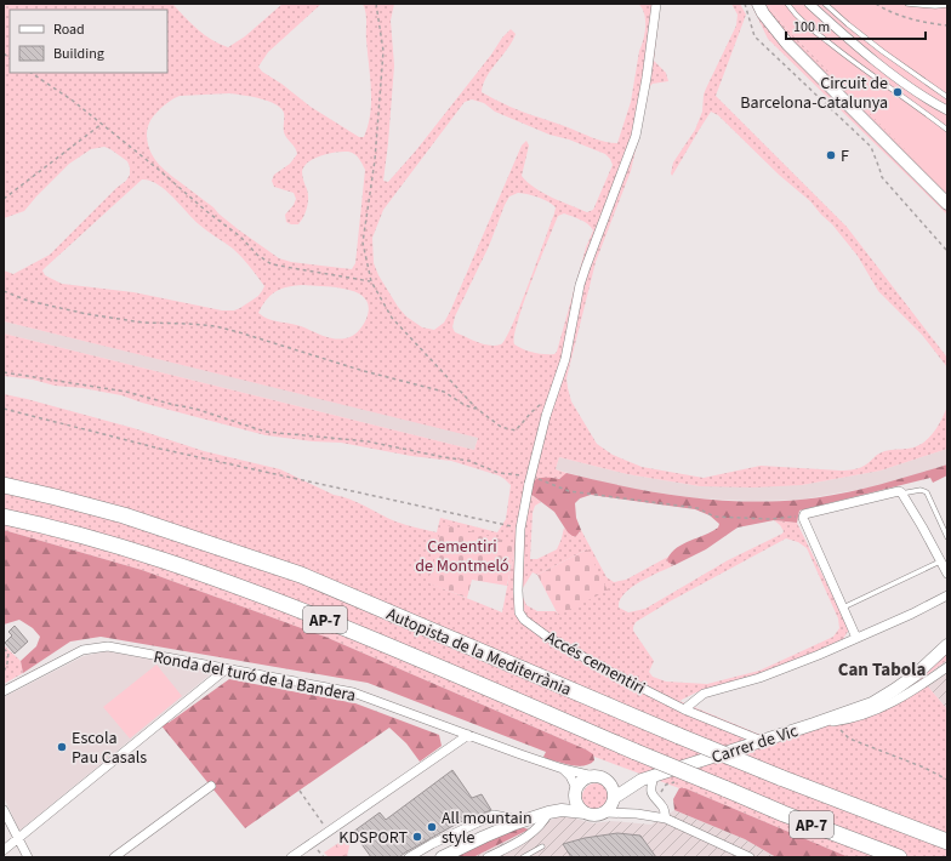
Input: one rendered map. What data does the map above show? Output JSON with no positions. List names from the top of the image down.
{
  "streets": {
    "highway": ["AP-7", "Autopista de la Mediterrània"],
    "street": ["Accés cementiri", "Ronda del turó de la Bandera", "Carrer de Vic"]
  },
  "crossings": [
    ["Accés cementiri", "Carrer de Vic"],
    ["Ronda del turó de la Bandera", "Carrer de Vic"]
  ],
  "districts": ["Can Tabola"],
  "parks": ["Cementiri de Montmeló"],
  "places": [
    "Circuit de Barcelona-Catalunya",
    "F",
    "Escola Pau Casals",
    "All mountain style",
    "KDSPORT"
  ],
  "legend": ["Road", "Building"],
  "scale_bar": "100 m"
}
